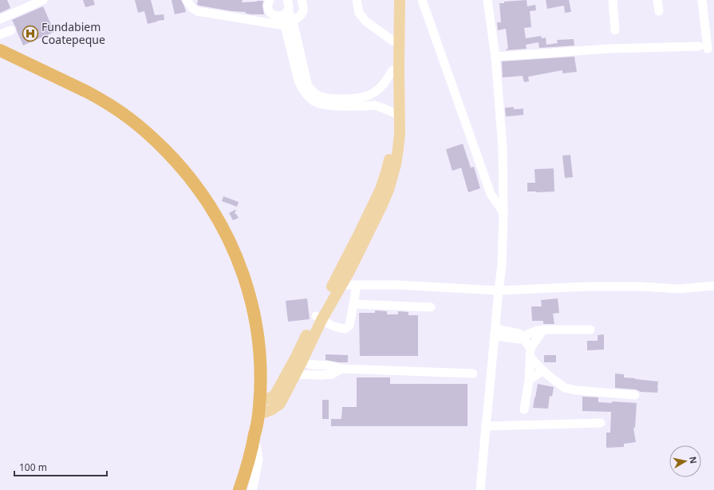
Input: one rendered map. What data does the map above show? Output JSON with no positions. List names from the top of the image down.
{
  "places": {
    "hospital": ["Fundabiem Coatepeque"]
  },
  "scale_bar": "100 m",
  "north": "right"
}
